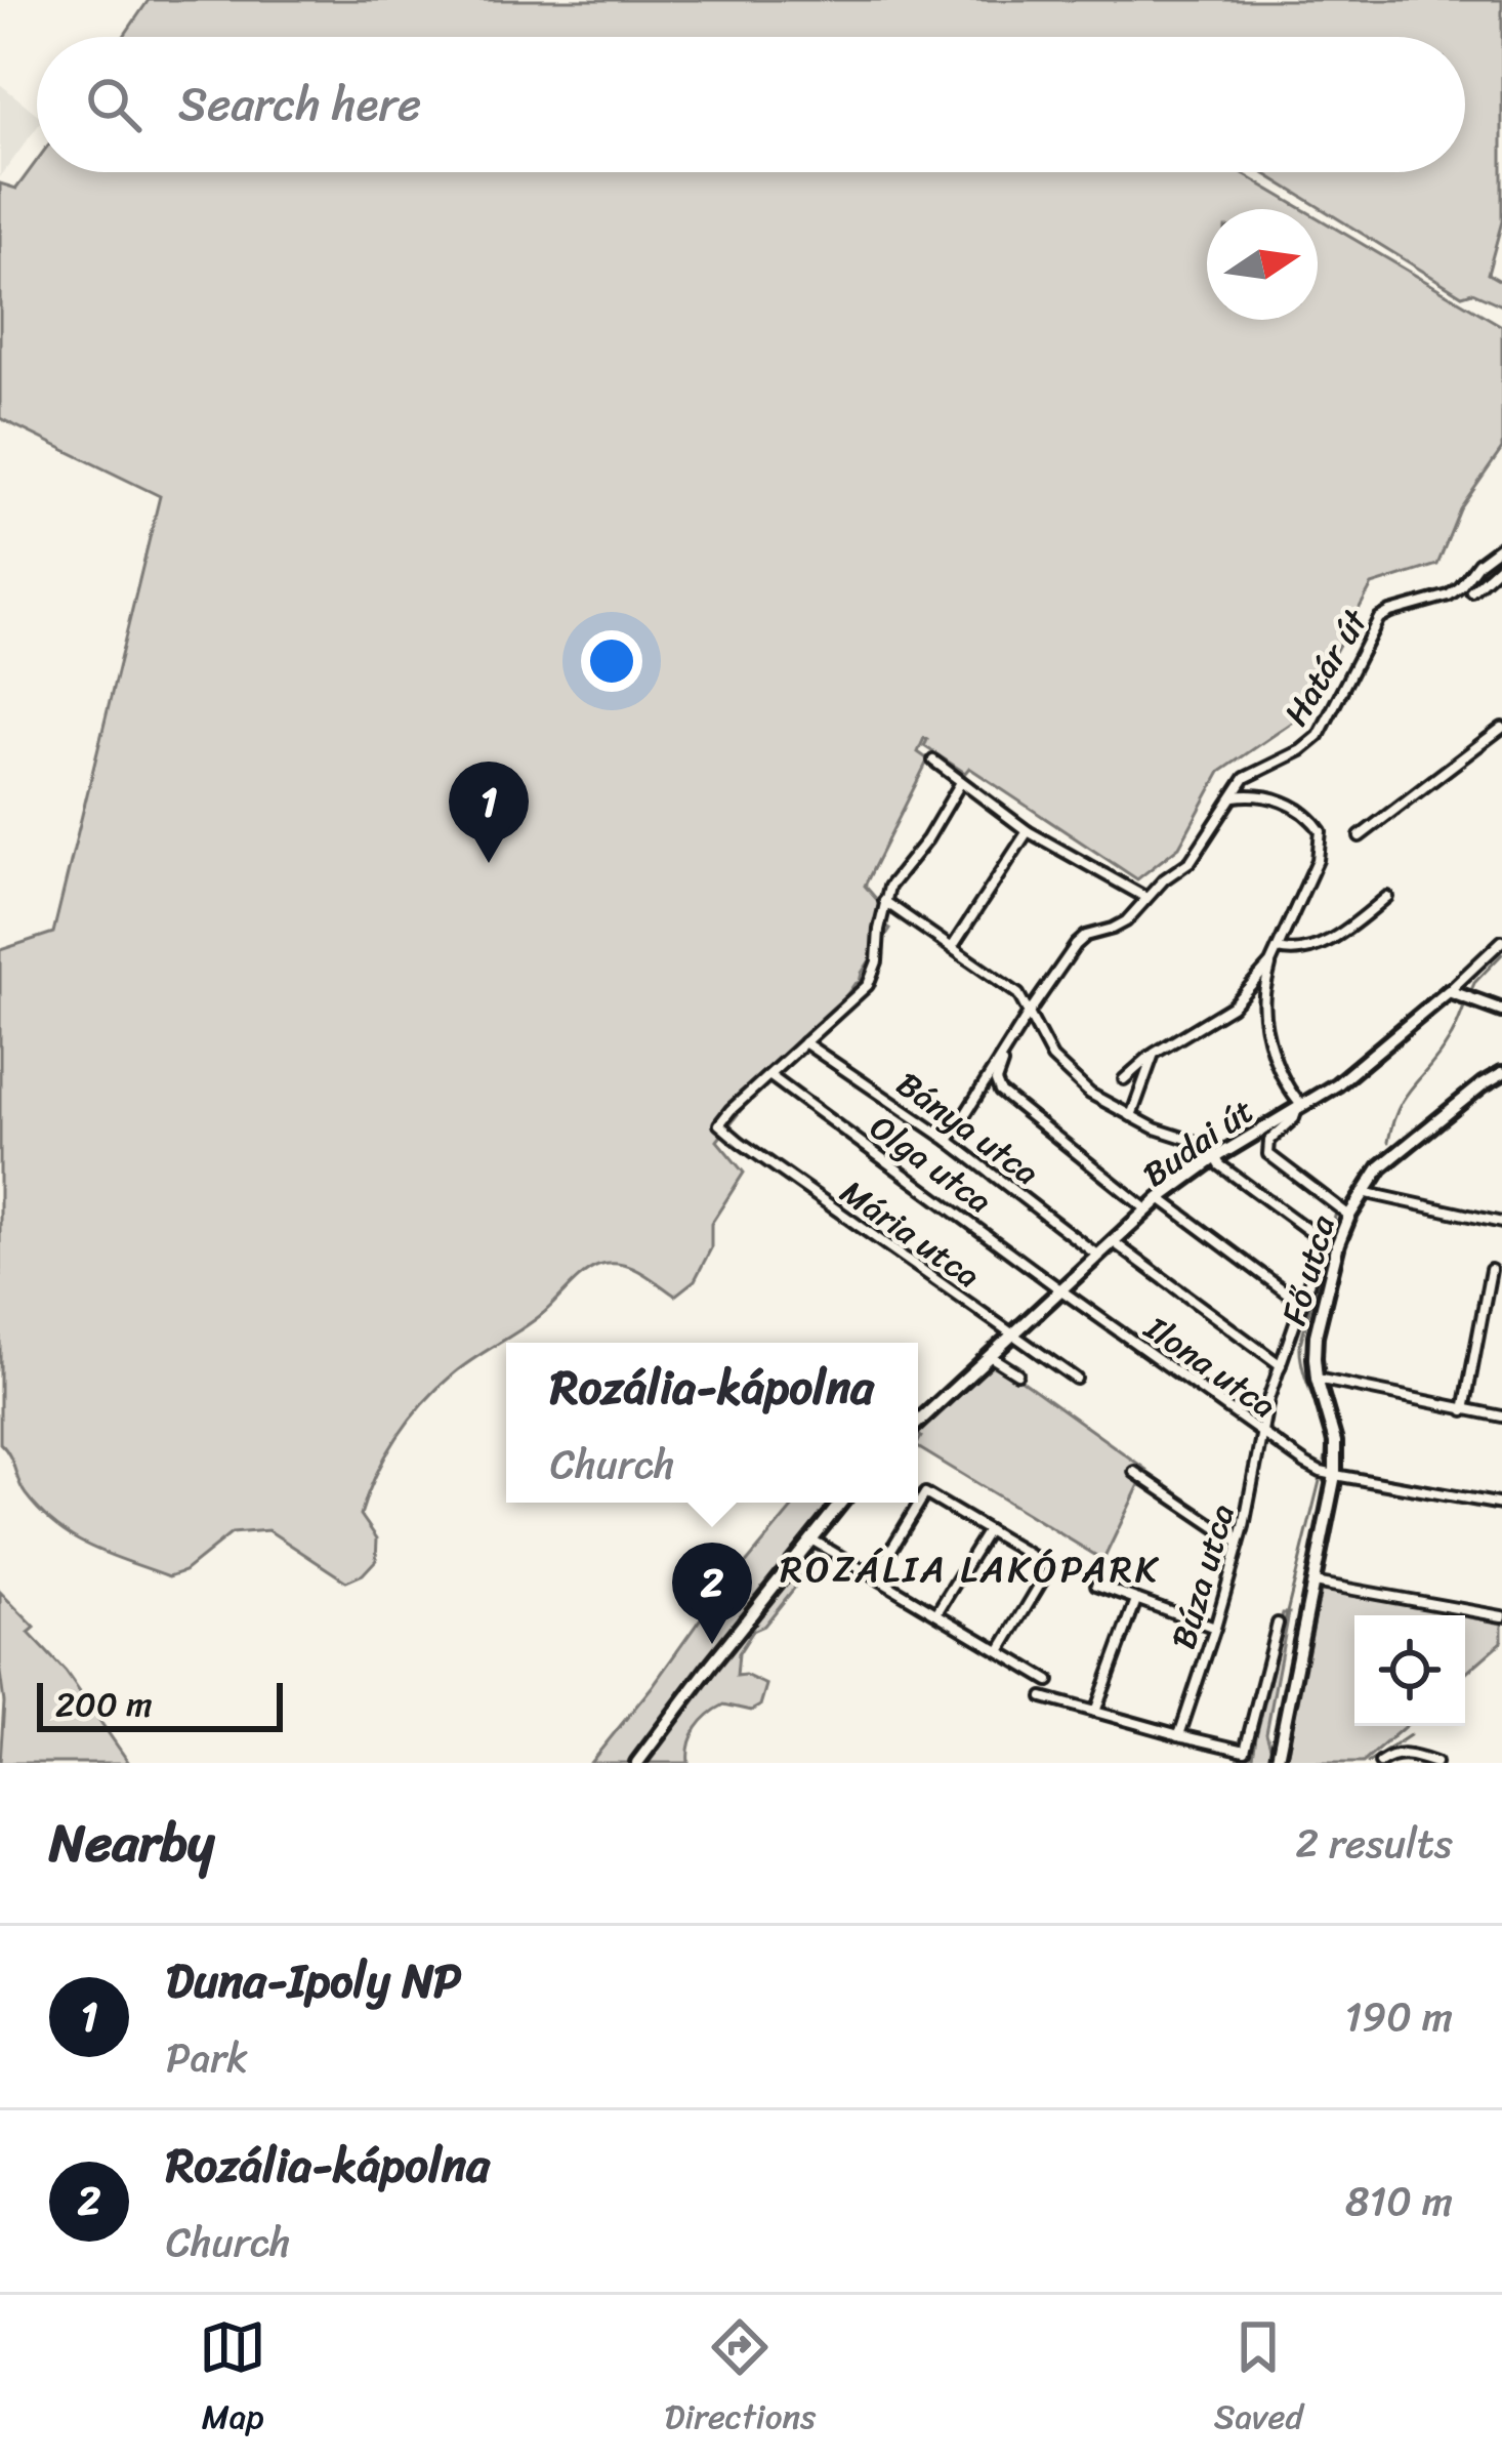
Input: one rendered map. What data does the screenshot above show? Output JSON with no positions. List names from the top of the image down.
{
  "streets": {
    "street": [
      "Határ út",
      "Bánya utca",
      "Budai út",
      "Olga utca",
      "Mária utca",
      "Fő utca",
      "Ilona utca",
      "Búza utca"
    ]
  },
  "crossings": [
    ["Határ út", "Bánya utca"],
    ["Bánya utca", "Budai út"],
    ["Budai út", "Olga utca"],
    ["Budai út", "Mária utca"],
    ["Budai út", "Ilona utca"],
    ["Budai út", "Búza utca"],
    ["Olga utca", "Mária utca"],
    ["Olga utca", "Ilona utca"],
    ["Fő utca", "Ilona utca"],
    ["Ilona utca", "Búza utca"]
  ],
  "districts": ["ROZÁLIA LAKÓPARK"],
  "scale_bar": "200 m",
  "north": "right",
  "page": {
    "search": "Search here",
    "pins": ["1", "2"],
    "popup": ["Rozália-kápolna", "Church"],
    "scale": "200 m",
    "heading": ["Nearby", "2 results"],
    "list": [
      {
        "mark": "1",
        "name": "Duna-Ipoly NP",
        "note": "Park",
        "value": "190 m"
      },
      {
        "mark": "2",
        "name": "Rozália-kápolna",
        "note": "Church",
        "value": "810 m"
      }
    ],
    "nav": ["Map", "Directions", "Saved"]
  }
}
